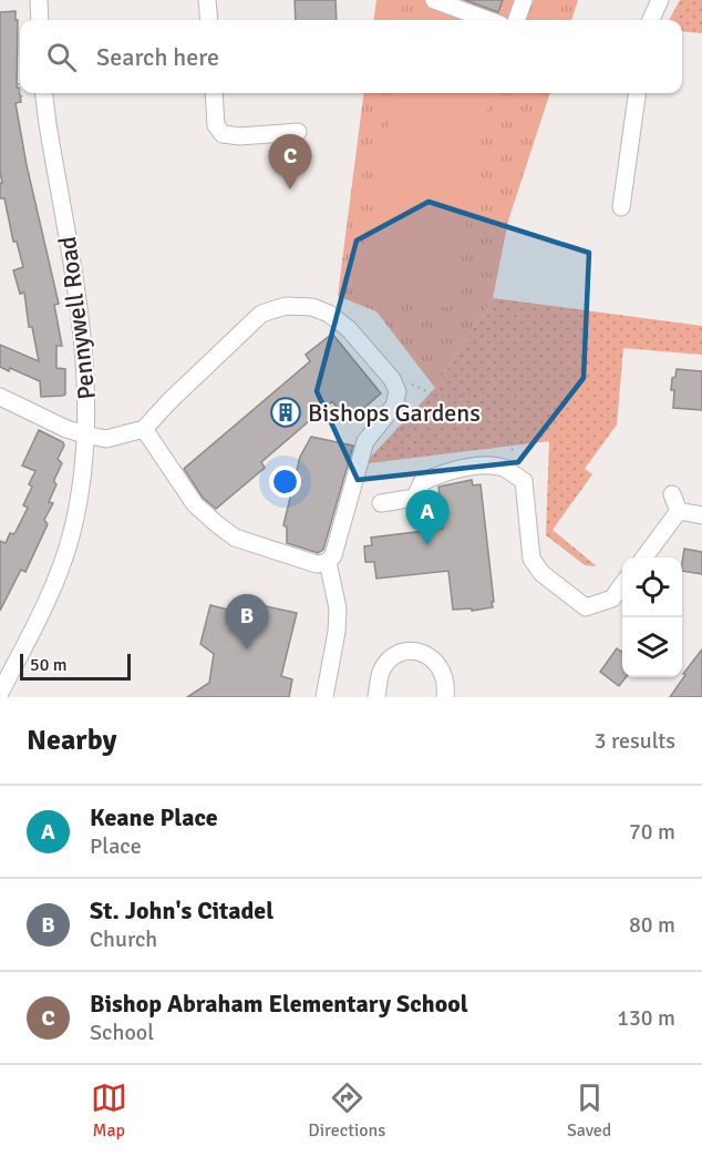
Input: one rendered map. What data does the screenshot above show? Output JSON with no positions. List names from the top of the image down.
{
  "streets": {
    "street": ["Pennywell Road"]
  },
  "places": {
    "building": ["Bishops Gardens"]
  },
  "scale_bar": "50 m",
  "page": {
    "search": "Search here",
    "pins": ["C", "A", "B"],
    "scale": "50 m",
    "heading": ["Nearby", "3 results"],
    "list": [
      {
        "mark": "A",
        "name": "Keane Place",
        "note": "Place",
        "value": "70 m"
      },
      {
        "mark": "B",
        "name": "St. John's Citadel",
        "note": "Church",
        "value": "80 m"
      },
      {
        "mark": "C",
        "name": "Bishop Abraham Elementary School",
        "note": "School",
        "value": "130 m"
      }
    ],
    "nav": ["Map", "Directions", "Saved"]
  }
}
